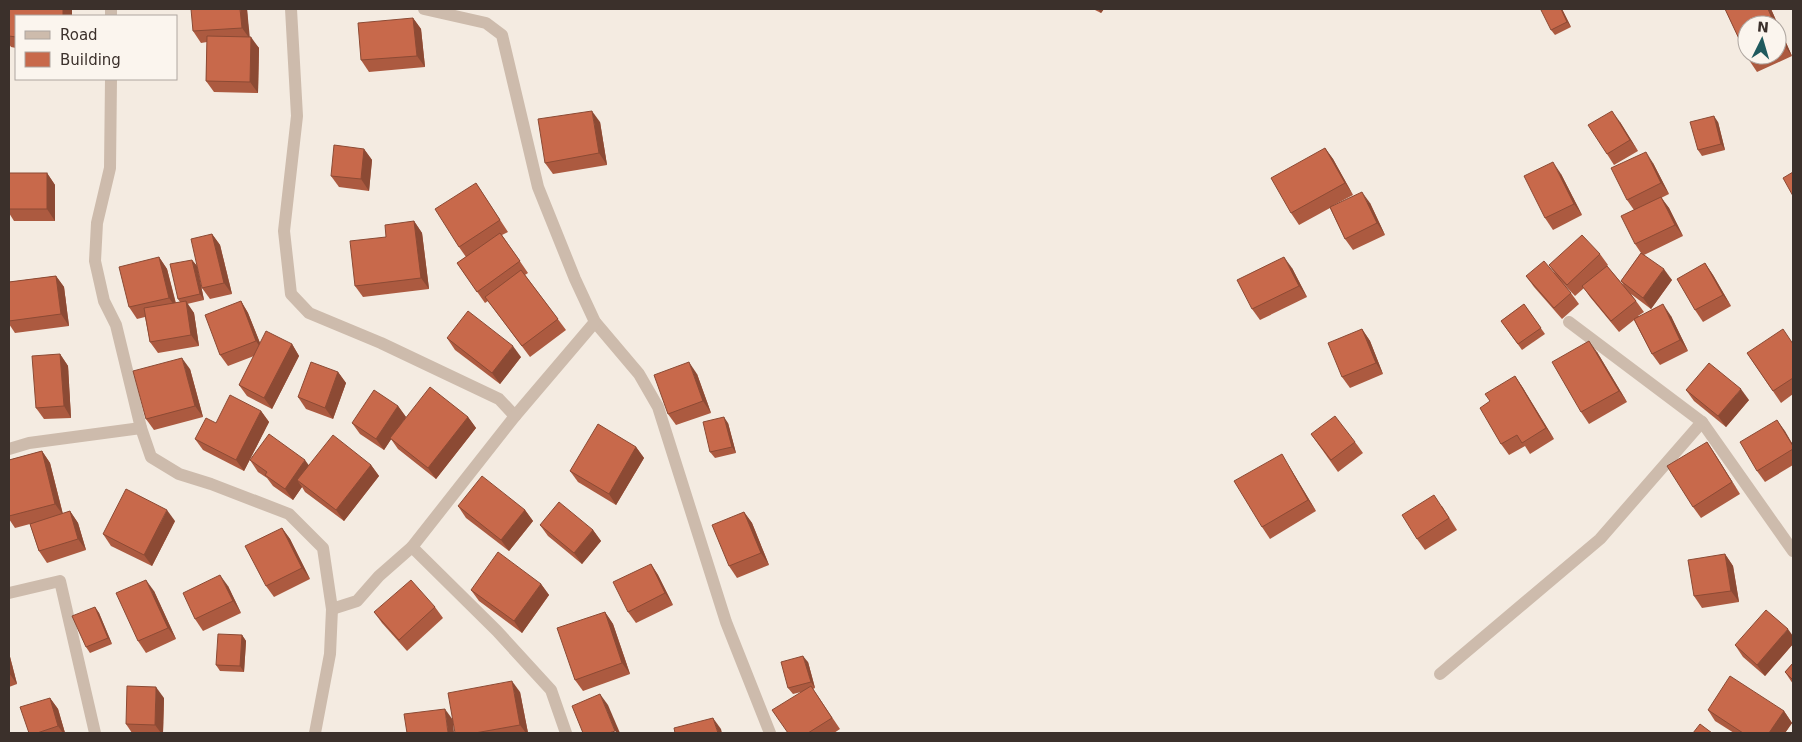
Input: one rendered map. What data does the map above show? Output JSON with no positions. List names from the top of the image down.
{
  "legend": ["Road", "Building"],
  "north": "top"
}
